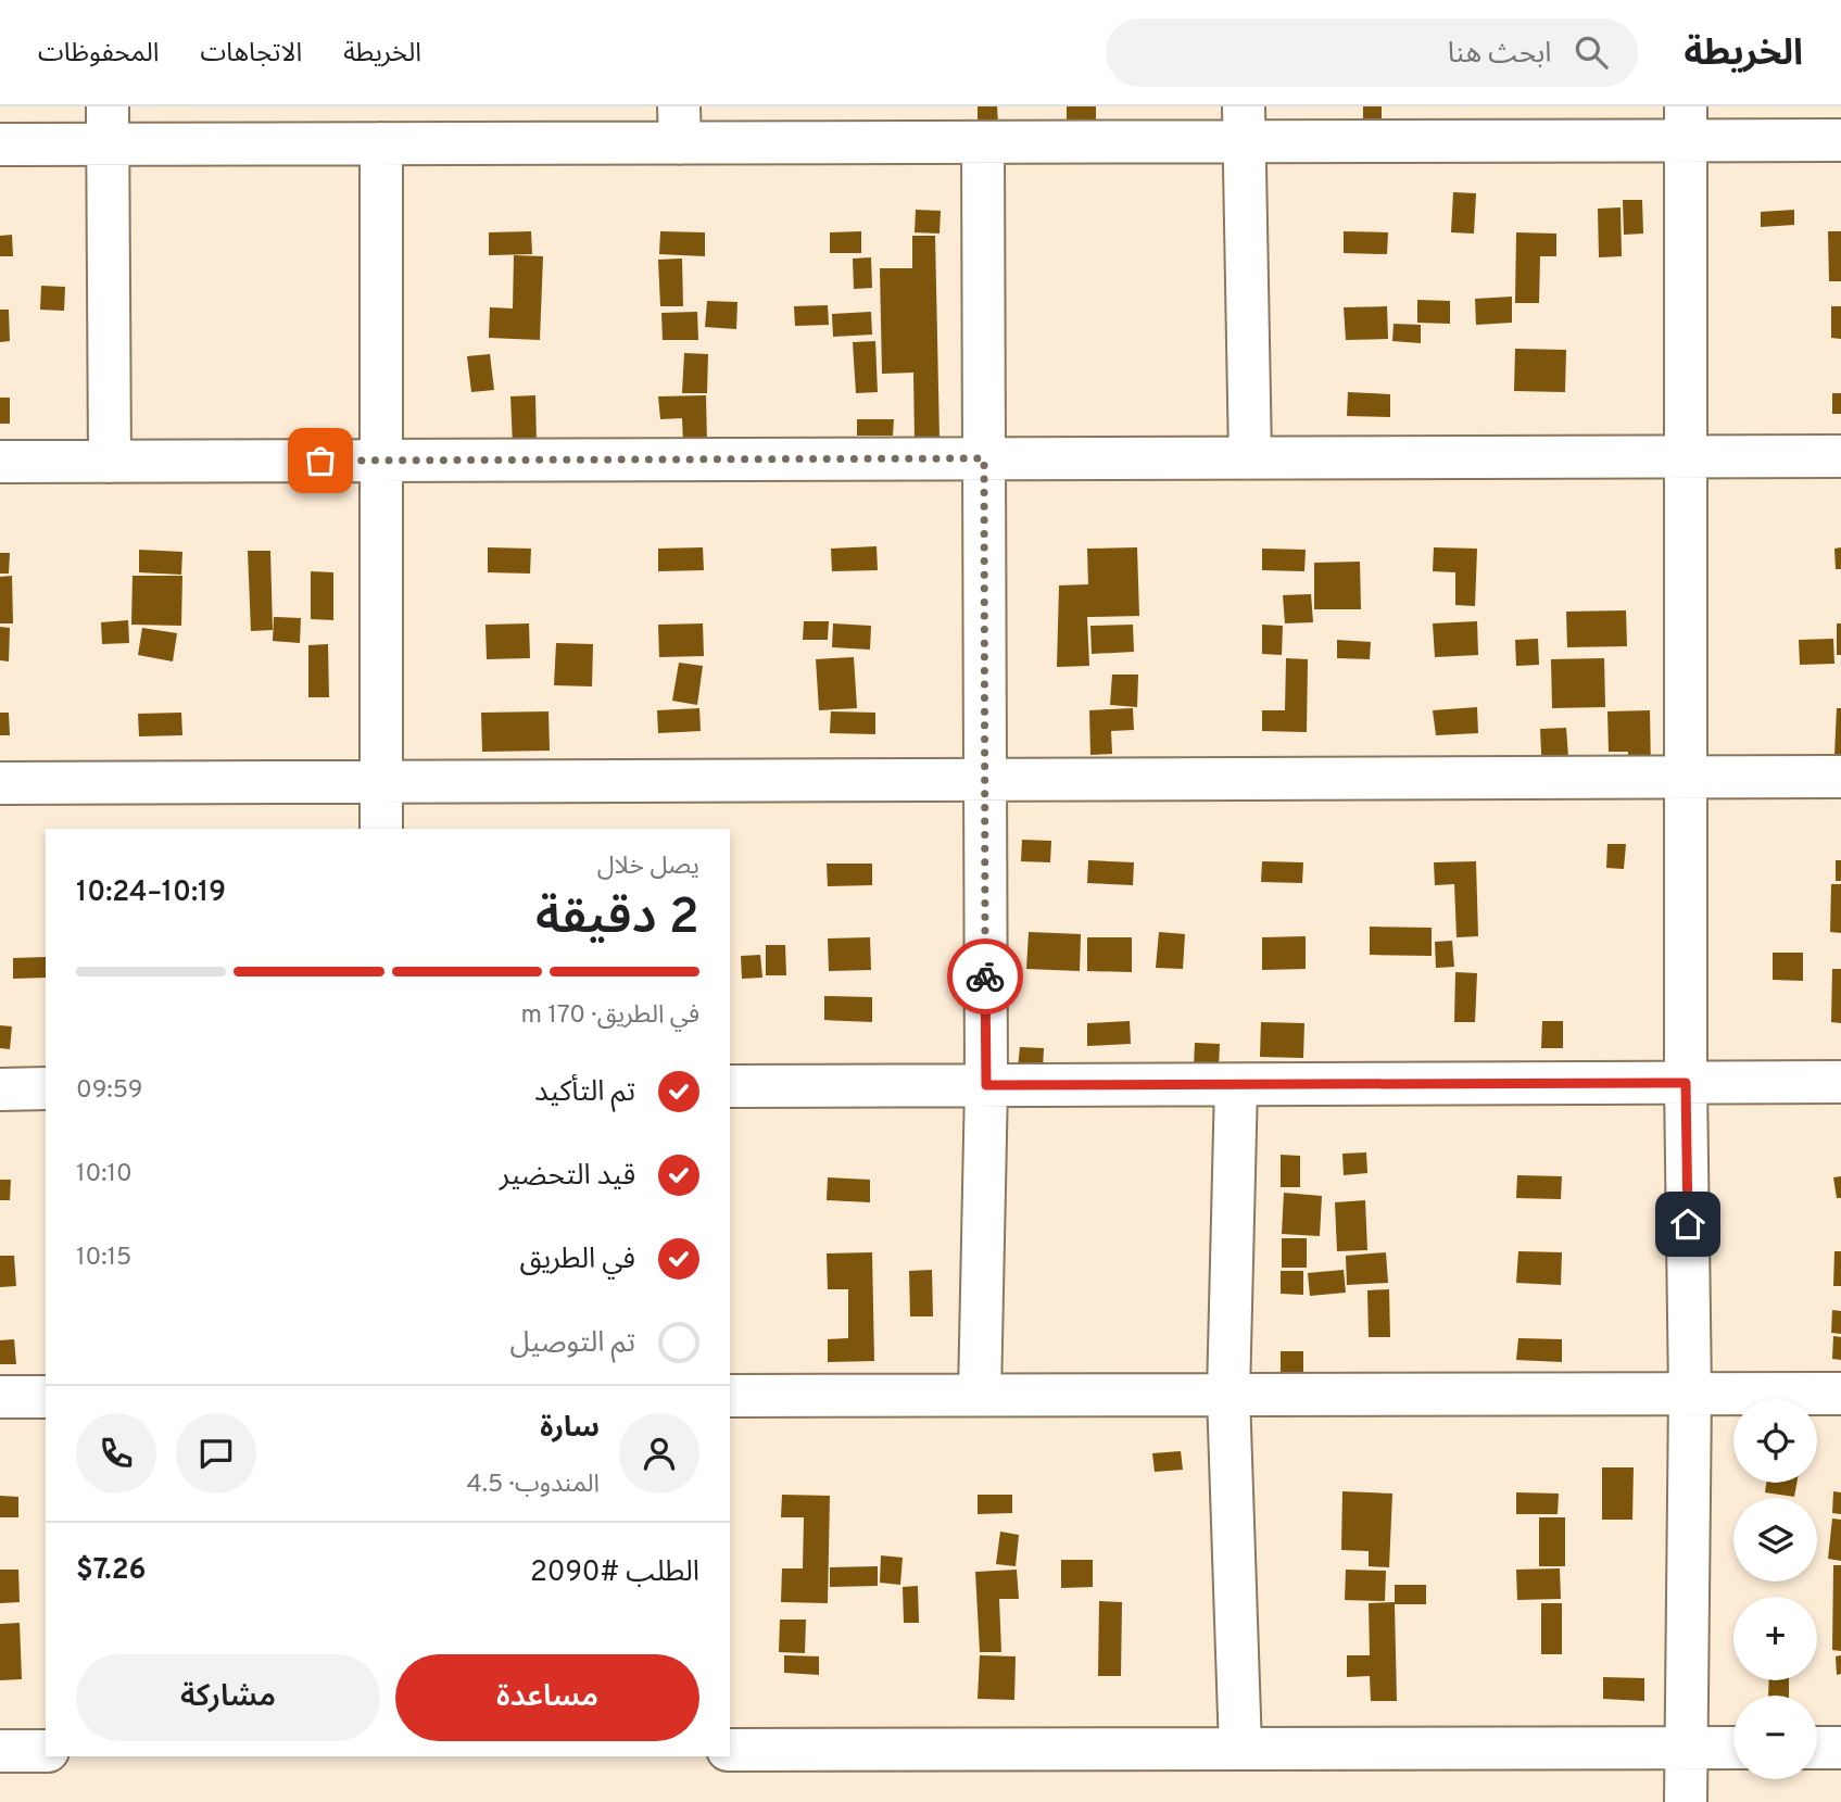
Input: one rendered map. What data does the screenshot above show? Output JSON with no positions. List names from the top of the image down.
{
  "page": {
    "header": "الخريطة",
    "search": "ابحث هنا",
    "nav": ["الخريطة", "الاتجاهات", "المحفوظات"],
    "heading": ["2 دقيقة", "يصل خلال", "10:19–10:24"],
    "panel": [
      "سارة",
      "المندوب · 4.5",
      "الطلب #2090",
      "$7.26"
    ],
    "bar": "في الطريق · 170 m",
    "list": [
      ["تم التأكيد", "09:59"],
      ["قيد التحضير", "10:10"],
      ["في الطريق", "10:15"],
      "تم التوصيل"
    ],
    "map_buttons": ["+", "−"],
    "buttons": ["مساعدة", "مشاركة"]
  }
}
